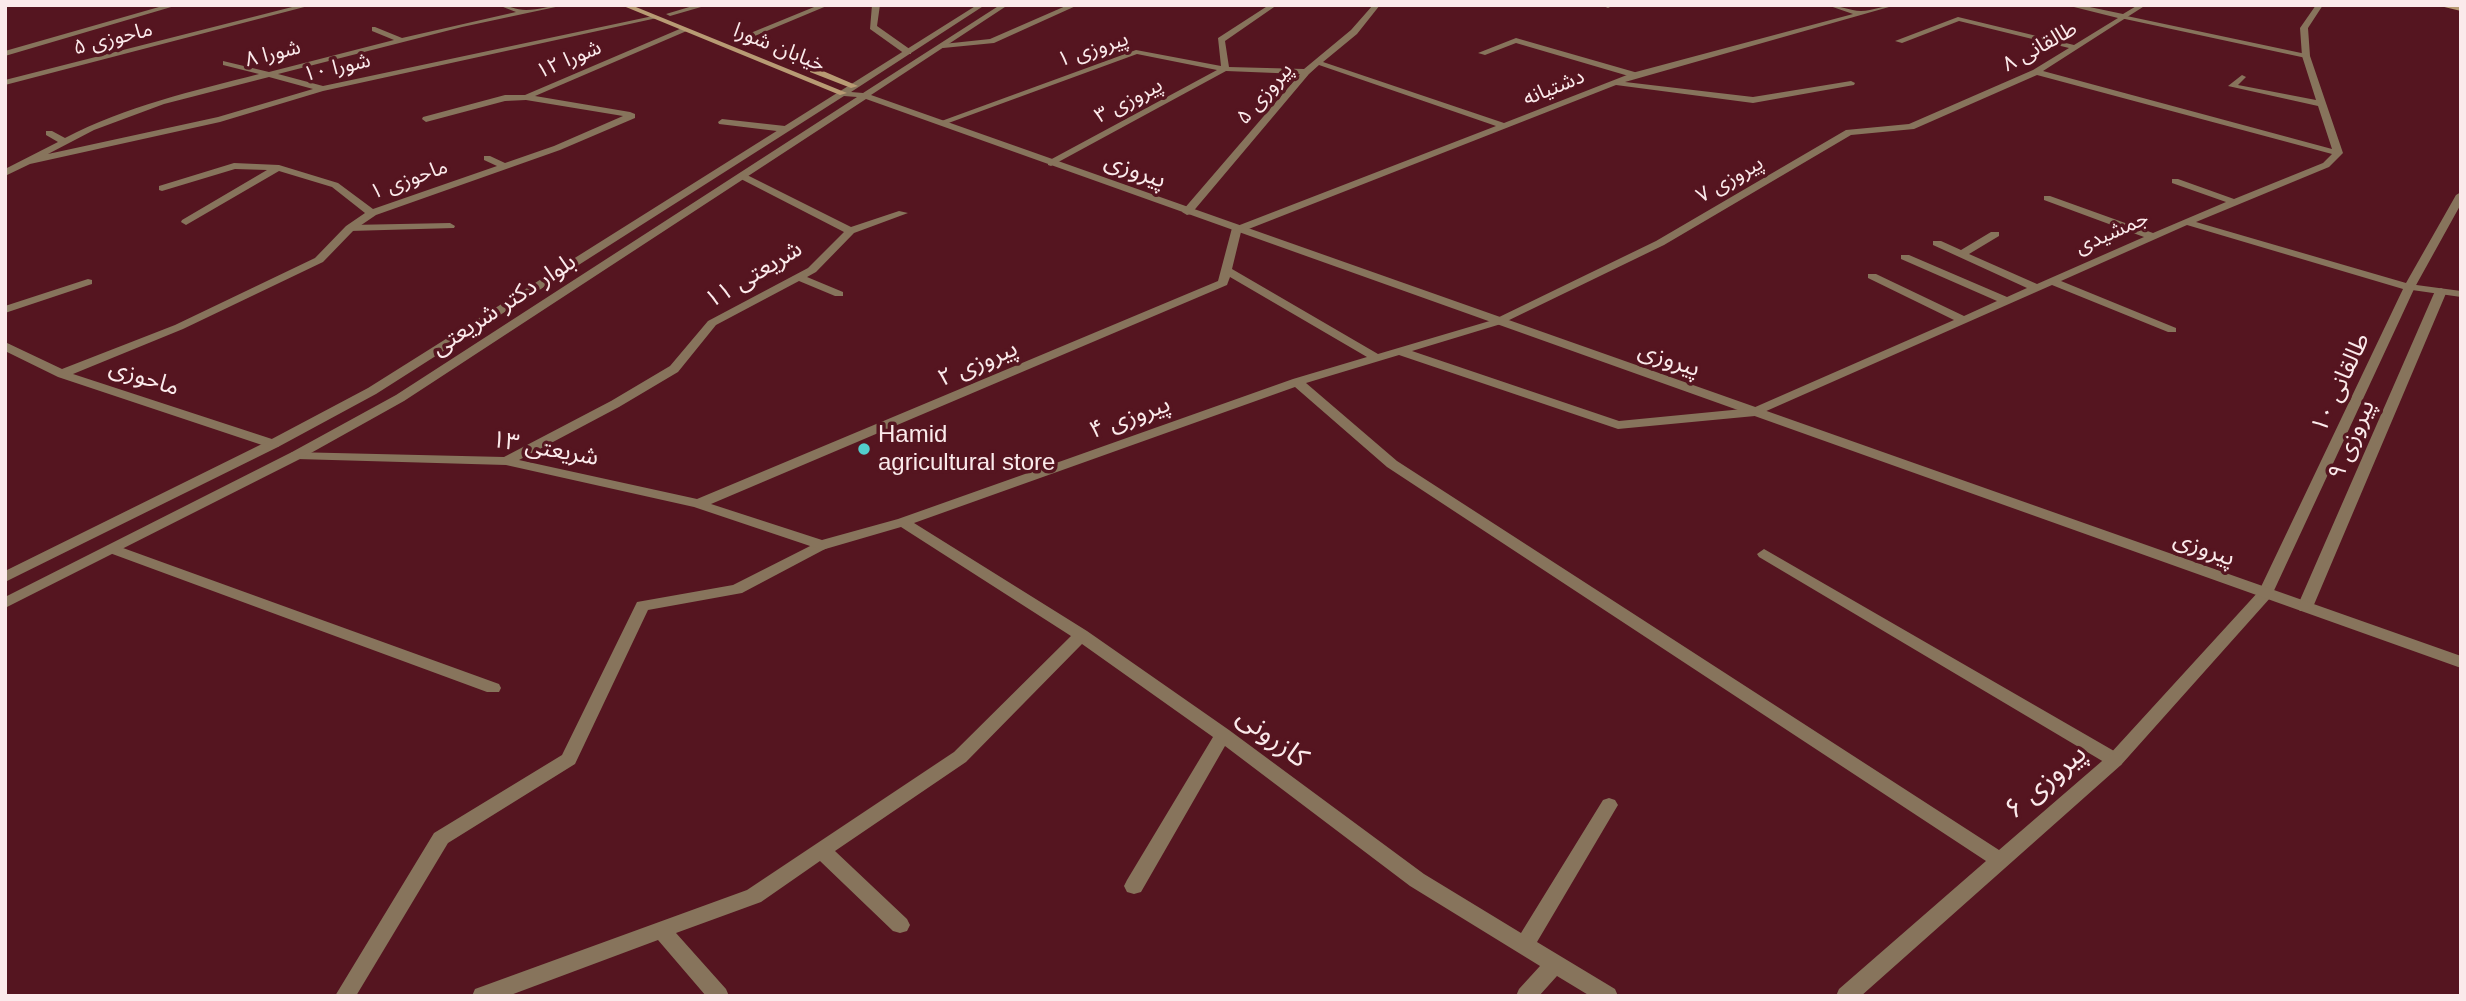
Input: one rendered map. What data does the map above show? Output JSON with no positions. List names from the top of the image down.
{
  "streets": {
    "main road": ["خیابان شورا"],
    "street": [
      "ماحوزی ۵",
      "طالقانی ۸",
      "پیروزی ۱",
      "شورا ۸",
      "شورا ۱۲",
      "شورا ۱۰",
      "دشتیانه",
      "پیروزی ۵",
      "پیروزی ۳",
      "پیروزی",
      "ماحوزی ۱",
      "پیروزی ۷",
      "جمشیدی",
      "شریعتی ۱۱",
      "بلوار دکتر شریعتی",
      "پیروزی ۲",
      "ماحوزی",
      "طالقانی ۱۰",
      "پیروزی ۴",
      "پیروزی ۹",
      "شریعتی ۱۳",
      "کازرونی",
      "پیروزی ۶"
    ]
  },
  "crossings": [
    ["طالقانی ۸", "پیروزی ۷"],
    ["خیابان شورا", "شورا ۱۲"],
    ["خیابان شورا", "شورا ۱۰"],
    ["خیابان شورا", "پیروزی"],
    ["خیابان شورا", "بلوار دکتر شریعتی"],
    ["پیروزی ۱", "پیروزی ۵"],
    ["پیروزی ۱", "پیروزی ۳"],
    ["پیروزی ۱", "پیروزی"],
    ["شورا ۸", "شورا ۱۰"],
    ["شورا ۱۲", "ماحوزی ۱"],
    ["دشتیانه", "پیروزی"],
    ["پیروزی ۵", "پیروزی"],
    ["پیروزی ۳", "پیروزی"],
    ["پیروزی", "پیروزی ۷"],
    ["پیروزی", "جمشیدی"],
    ["پیروزی", "بلوار دکتر شریعتی"],
    ["پیروزی", "طالقانی ۱۰"],
    ["پیروزی", "پیروزی ۴"],
    ["پیروزی", "پیروزی ۹"],
    ["پیروزی", "پیروزی ۶"],
    ["ماحوزی ۱", "ماحوزی"],
    ["پیروزی ۷", "پیروزی ۴"],
    ["شریعتی ۱۱", "بلوار دکتر شریعتی"],
    ["شریعتی ۱۱", "شریعتی ۱۳"],
    ["بلوار دکتر شریعتی", "ماحوزی"],
    ["بلوار دکتر شریعتی", "شریعتی ۱۳"],
    ["پیروزی ۲", "شریعتی ۱۳"],
    ["طالقانی ۱۰", "پیروزی ۶"],
    ["پیروزی ۴", "شریعتی ۱۳"],
    ["پیروزی ۴", "کازرونی"]
  ],
  "places": ["Hamid agricultural store"]
}
